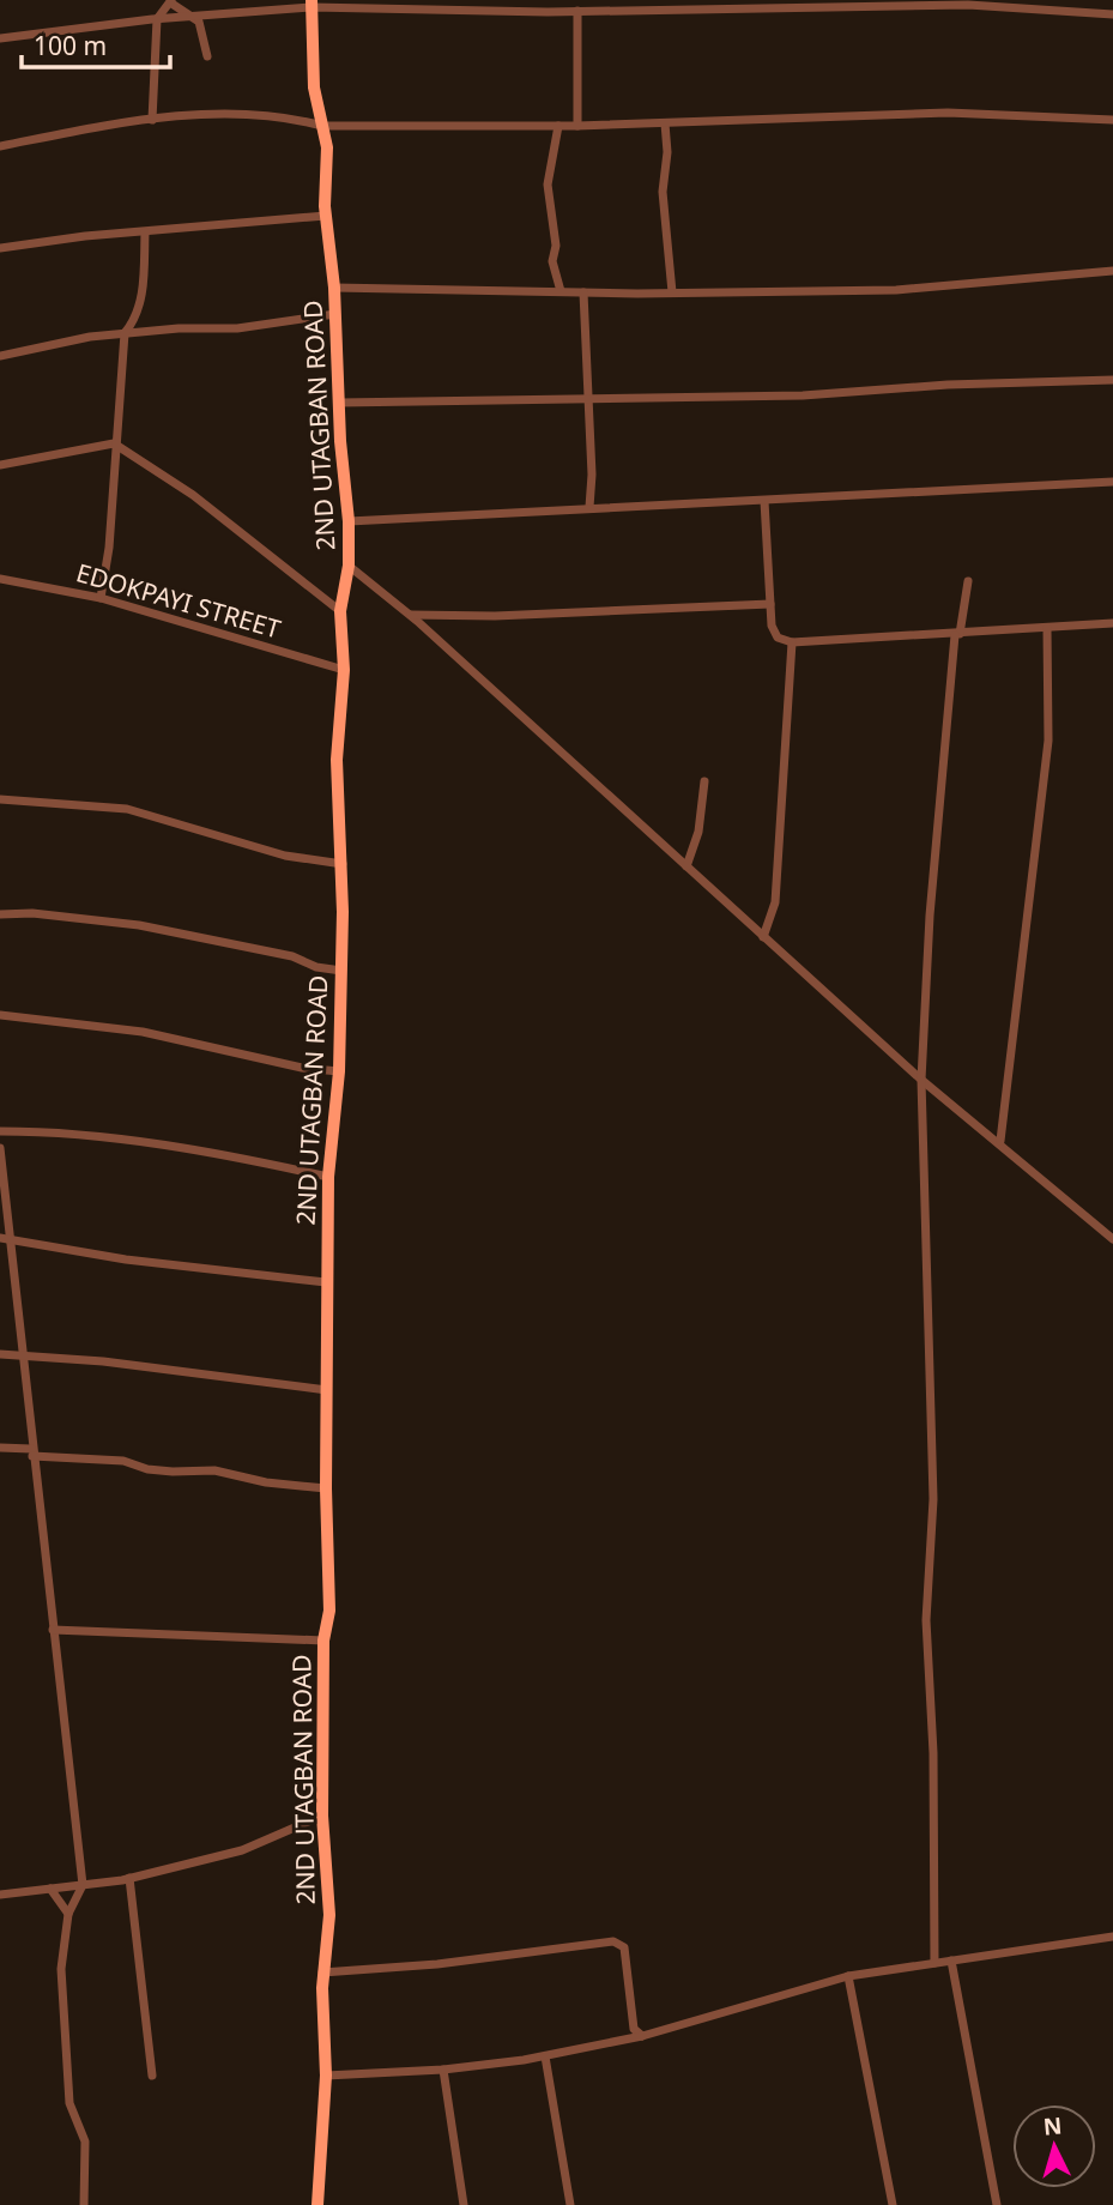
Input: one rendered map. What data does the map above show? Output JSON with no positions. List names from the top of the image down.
{
  "streets": {
    "street": ["2ND UTAGBAN ROAD", "EDOKPAYI STREET"]
  },
  "crossings": [
    ["2ND UTAGBAN ROAD", "EDOKPAYI STREET"]
  ],
  "scale_bar": "100 m",
  "north": "top"
}
